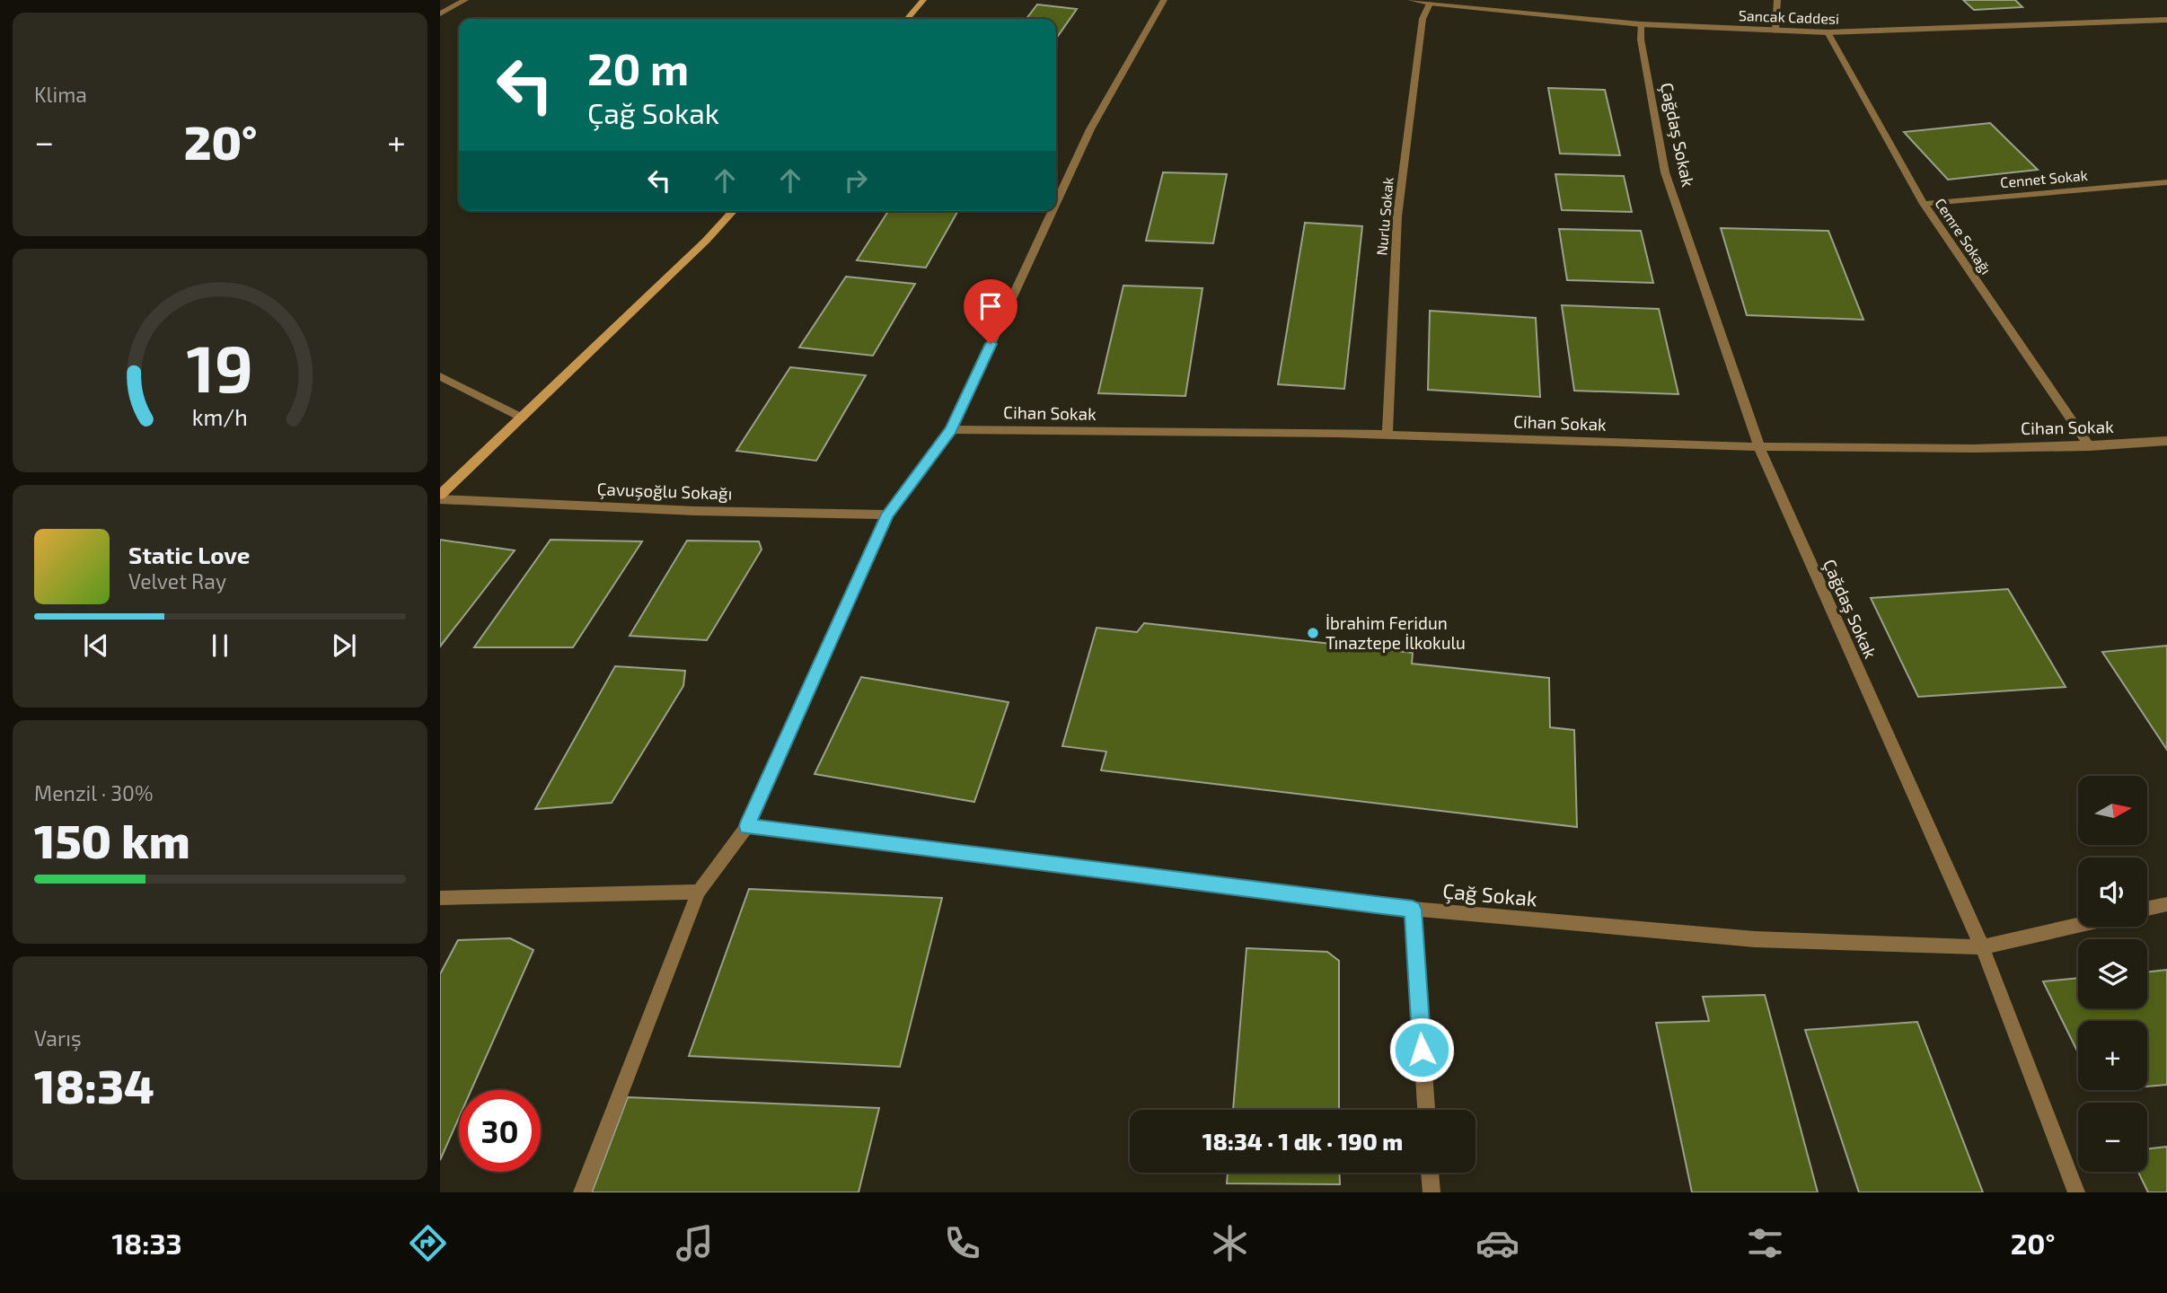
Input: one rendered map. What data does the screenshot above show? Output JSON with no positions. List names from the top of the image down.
{
  "streets": {
    "street": [
      "Sancak Caddesi",
      "Çağdaş Sokak",
      "Cennet Sokak",
      "Nurlu Sokak",
      "Cemre Sokağı",
      "Cihan Sokak",
      "Çavuşoğlu Sokağı",
      "Çağ Sokak"
    ]
  },
  "crossings": [
    ["Sancak Caddesi", "Çağdaş Sokak"],
    ["Sancak Caddesi", "Nurlu Sokak"],
    ["Sancak Caddesi", "Cemre Sokağı"],
    ["Çağdaş Sokak", "Cihan Sokak"],
    ["Çağdaş Sokak", "Çağ Sokak"],
    ["Cennet Sokak", "Cemre Sokağı"],
    ["Nurlu Sokak", "Cihan Sokak"],
    ["Cemre Sokağı", "Cihan Sokak"]
  ],
  "places": ["İbrahim Feridun Tınaztepe İlkokulu"],
  "north": "right",
  "page": {
    "tile": [
      "Klima",
      ["Menzil · 30%", "150 km"],
      ["Varış", "18:34"]
    ],
    "turn": ["20 m", "Çağ Sokak"],
    "heat": ["−", "20°", "+"],
    "song": ["Static Love", "Velvet Ray"],
    "map_buttons": ["+", "−"],
    "limit": "30",
    "trip": "18:34 · 1 dk · 190 m",
    "tabs": ["18:33", "20°"],
    "gauge": ["19", "km/h"]
  }
}
